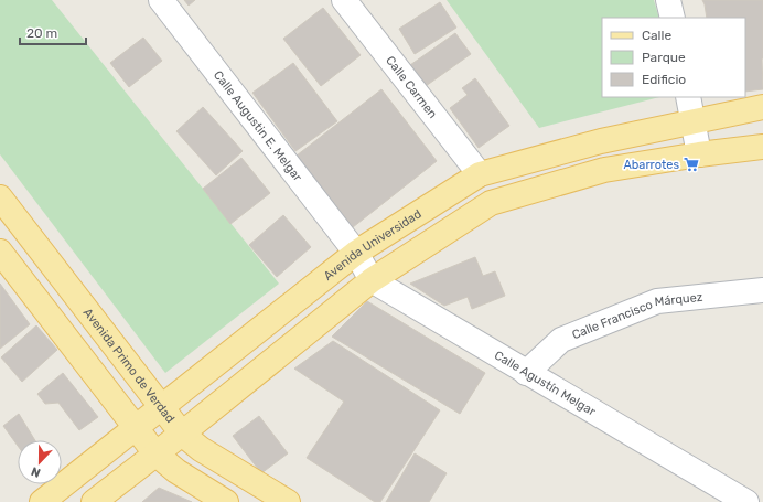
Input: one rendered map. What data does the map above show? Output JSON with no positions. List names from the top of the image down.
{
  "streets": {
    "main road": ["Avenida Universidad", "Avenida Primo de Verdad"],
    "street": [
      "Calle Carmen",
      "Calle Augustin E. Melgar",
      "Calle Francisco Márquez",
      "Calle Agustín Melgar"
    ]
  },
  "crossings": [
    ["Calle Carmen", "Avenida Universidad"],
    ["Calle Augustin E. Melgar", "Avenida Universidad"],
    ["Calle Augustin E. Melgar", "Calle Agustín Melgar"],
    ["Avenida Universidad", "Avenida Primo de Verdad"],
    ["Avenida Universidad", "Calle Agustín Melgar"],
    ["Calle Francisco Márquez", "Calle Agustín Melgar"]
  ],
  "places": {
    "supermarket": ["Abarrotes"]
  },
  "legend": ["Calle", "Parque", "Edificio"],
  "scale_bar": "20 m",
  "north": "bottom"
}
